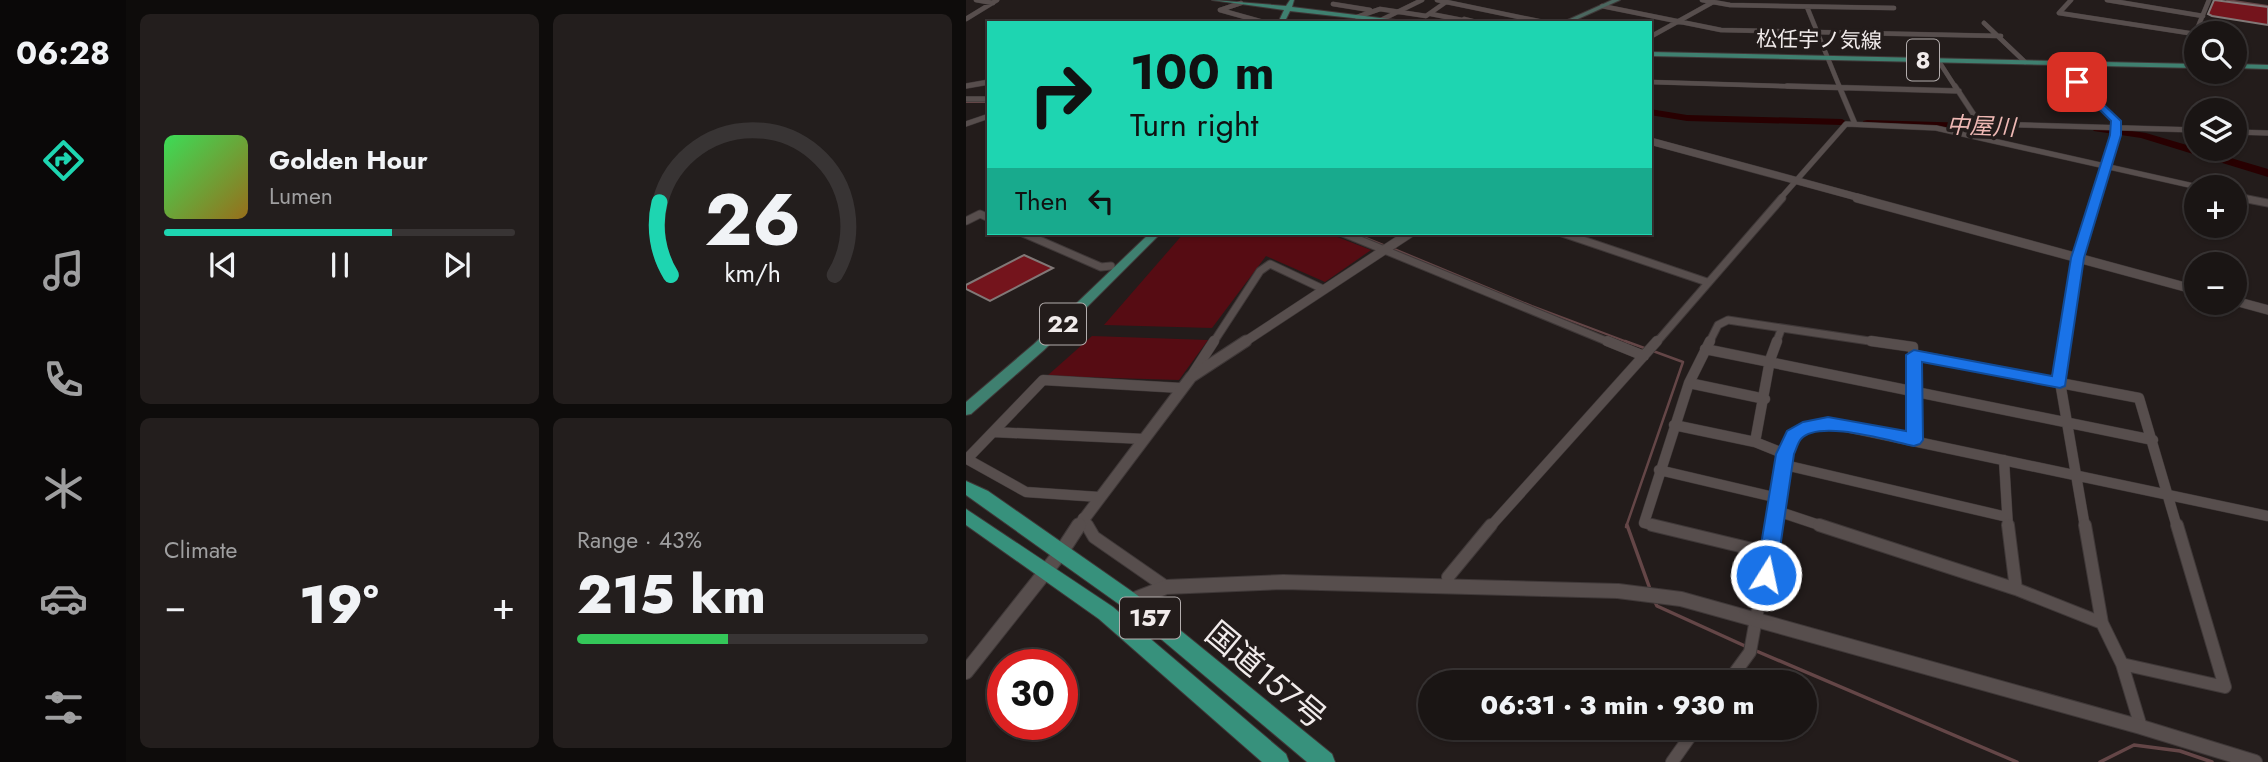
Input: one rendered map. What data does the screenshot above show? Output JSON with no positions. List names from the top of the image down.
{
  "streets": {
    "highway": ["157", "国道157号"],
    "main road": ["松任宇ノ気線", "8", "22"]
  },
  "water": ["中屋川"],
  "page": {
    "tabs": "06:28",
    "map_buttons": ["+", "−"],
    "turn": ["100 m", "Turn right"],
    "song": ["Golden Hour", "Lumen"],
    "then": "Then",
    "tile": [
      "Climate",
      ["Range · 43%", "215 km"]
    ],
    "heat": ["−", "19°", "+"],
    "limit": "30",
    "trip": "06:31 · 3 min · 930 m",
    "gauge": ["26", "km/h"]
  }
}
